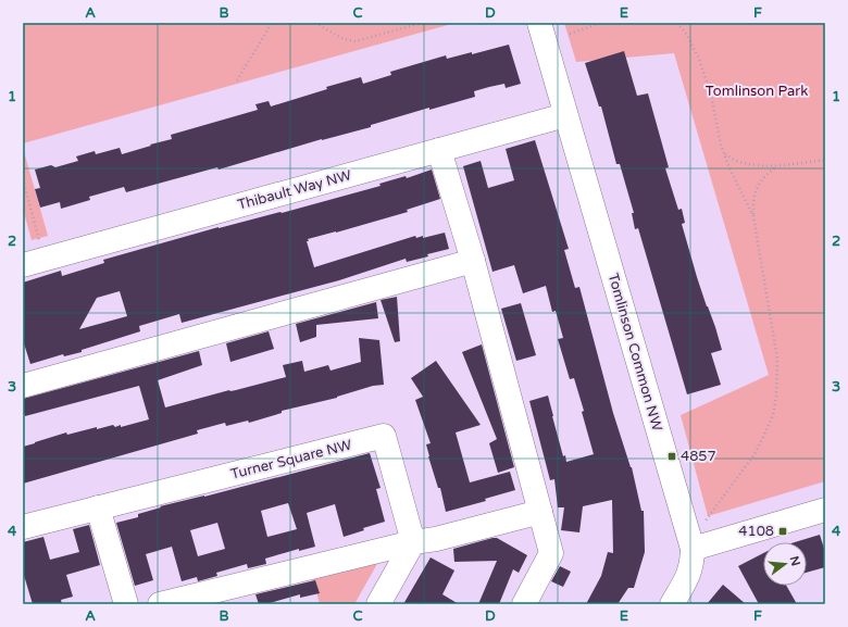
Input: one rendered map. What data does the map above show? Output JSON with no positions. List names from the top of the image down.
{
  "streets": {
    "street": ["Thibault Way NW", "Tomlinson Common NW", "Turner Square NW"]
  },
  "crossings": [
    ["Thibault Way NW", "Tomlinson Common NW"]
  ],
  "parks": ["Tomlinson Park"],
  "places": {
    "transit": ["4857", "4108"]
  },
  "north": "right",
  "grid": {
    "columns": [
      "A",
      "B",
      "C",
      "D",
      "E",
      "F"
    ],
    "rows": [
      "1",
      "2",
      "3",
      "4"
    ]
  }
}
